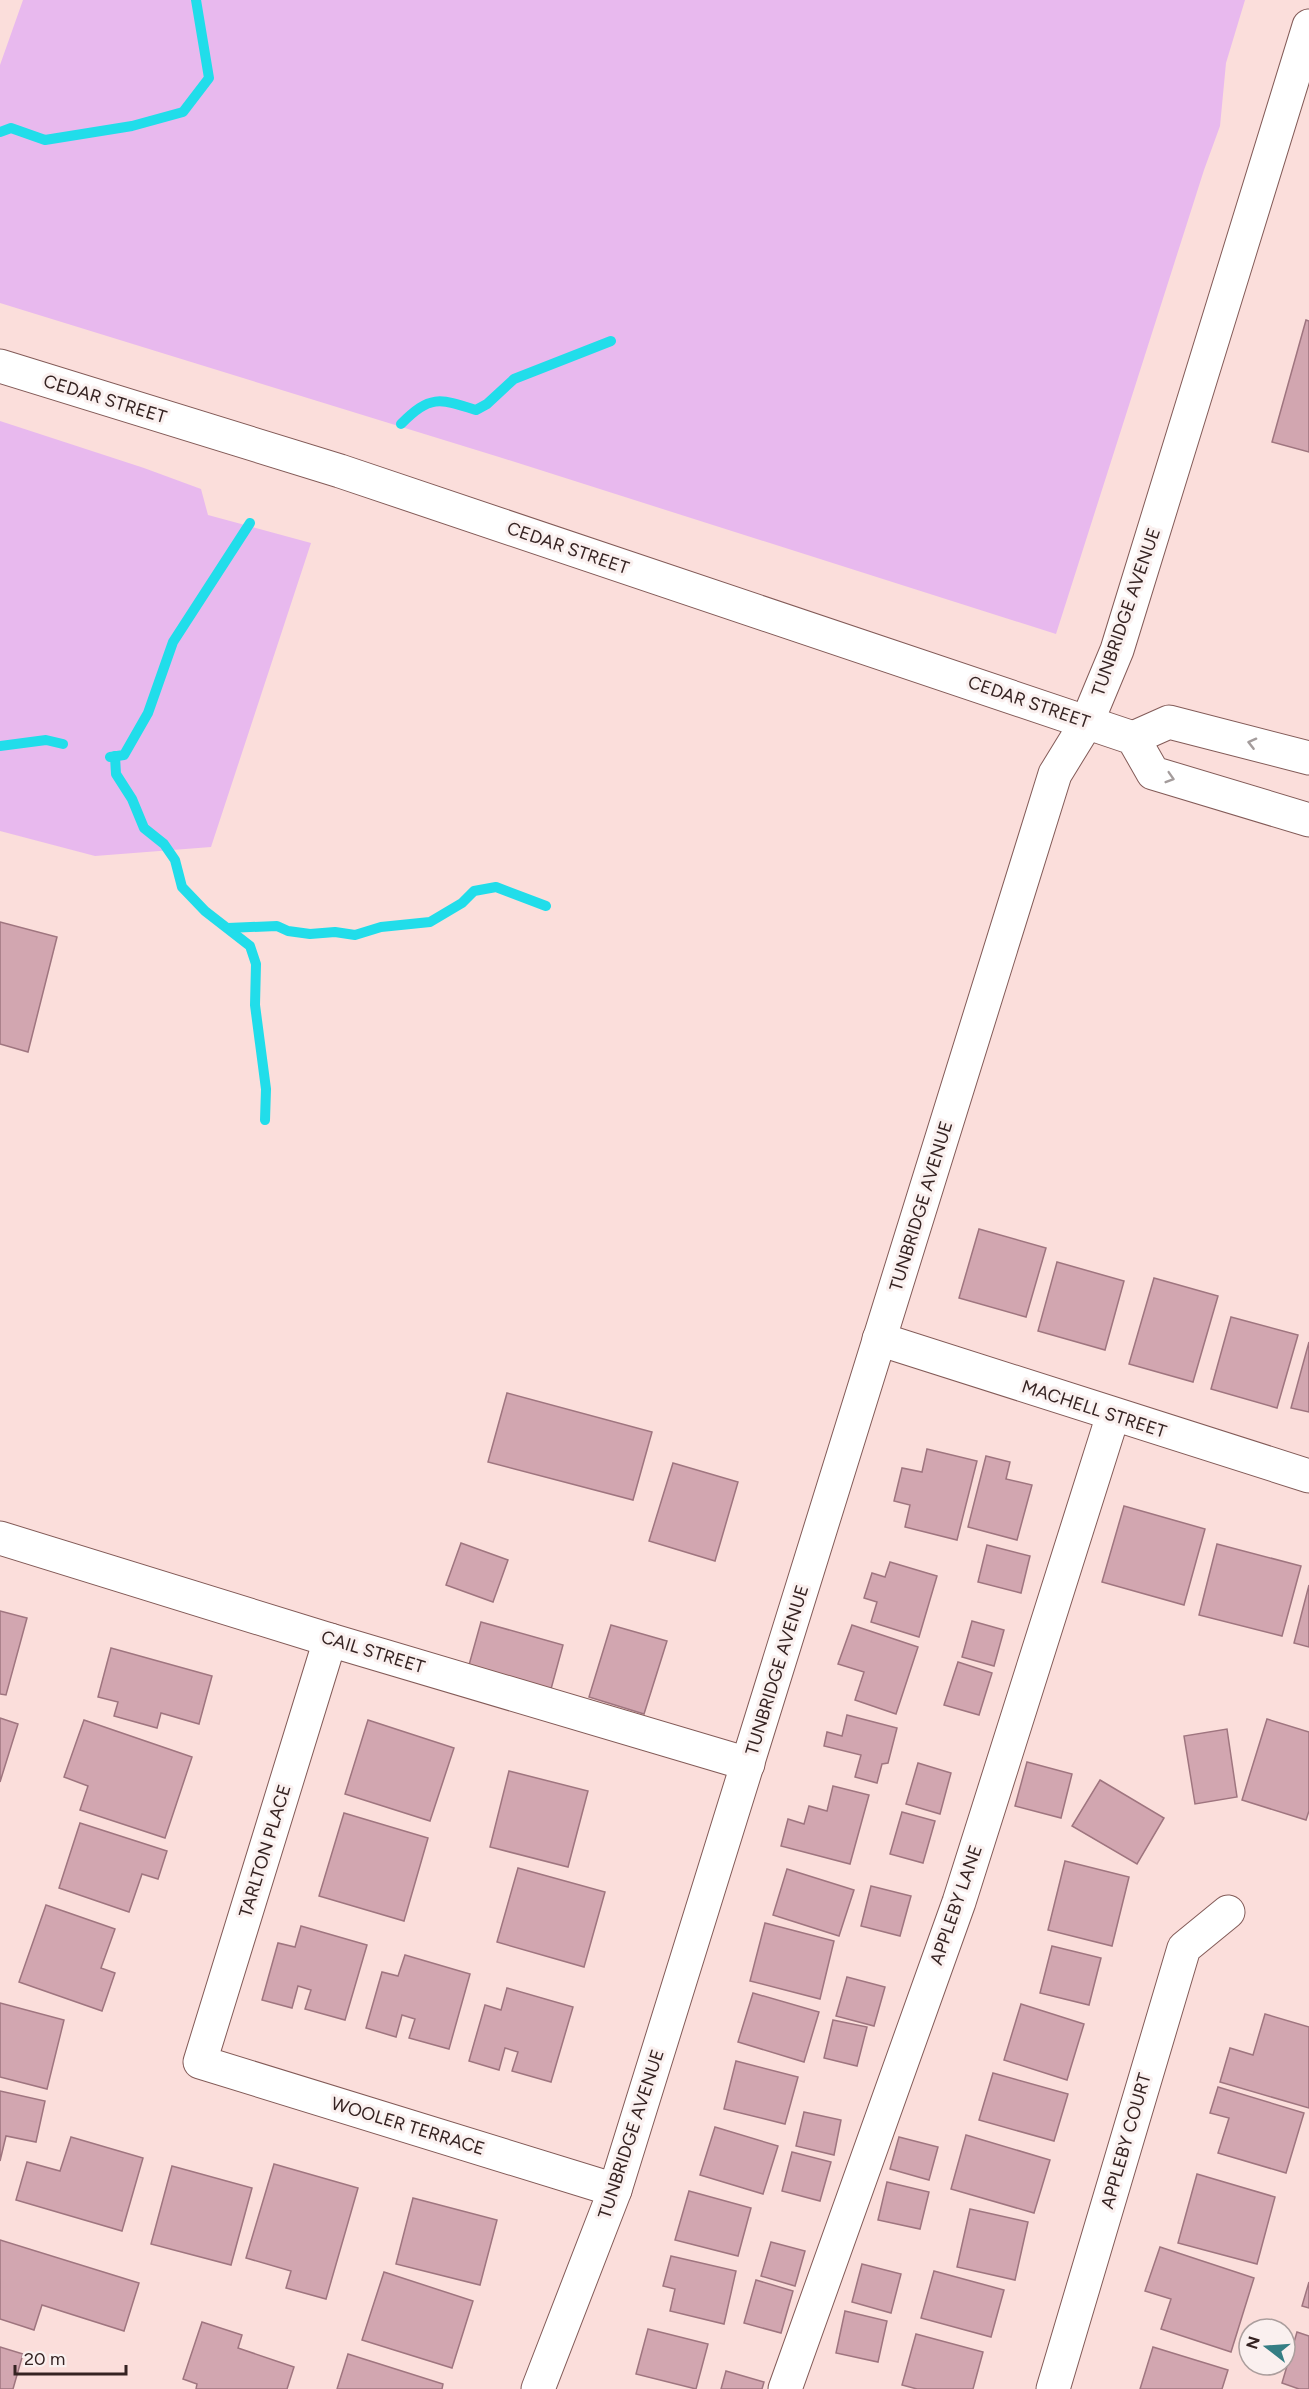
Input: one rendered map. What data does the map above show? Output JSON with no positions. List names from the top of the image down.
{
  "streets": {
    "street": [
      "CEDAR STREET",
      "TUNBRIDGE AVENUE",
      "MACHELL STREET",
      "CAIL STREET",
      "TARLTON PLACE",
      "APPLEBY LANE",
      "WOOLER TERRACE",
      "APPLEBY COURT"
    ]
  },
  "crossings": [
    ["CEDAR STREET", "TUNBRIDGE AVENUE"],
    ["TUNBRIDGE AVENUE", "MACHELL STREET"],
    ["TUNBRIDGE AVENUE", "CAIL STREET"],
    ["TUNBRIDGE AVENUE", "WOOLER TERRACE"],
    ["MACHELL STREET", "APPLEBY LANE"],
    ["CAIL STREET", "TARLTON PLACE"],
    ["TARLTON PLACE", "WOOLER TERRACE"]
  ],
  "scale_bar": "20 m",
  "north": "left"
}
